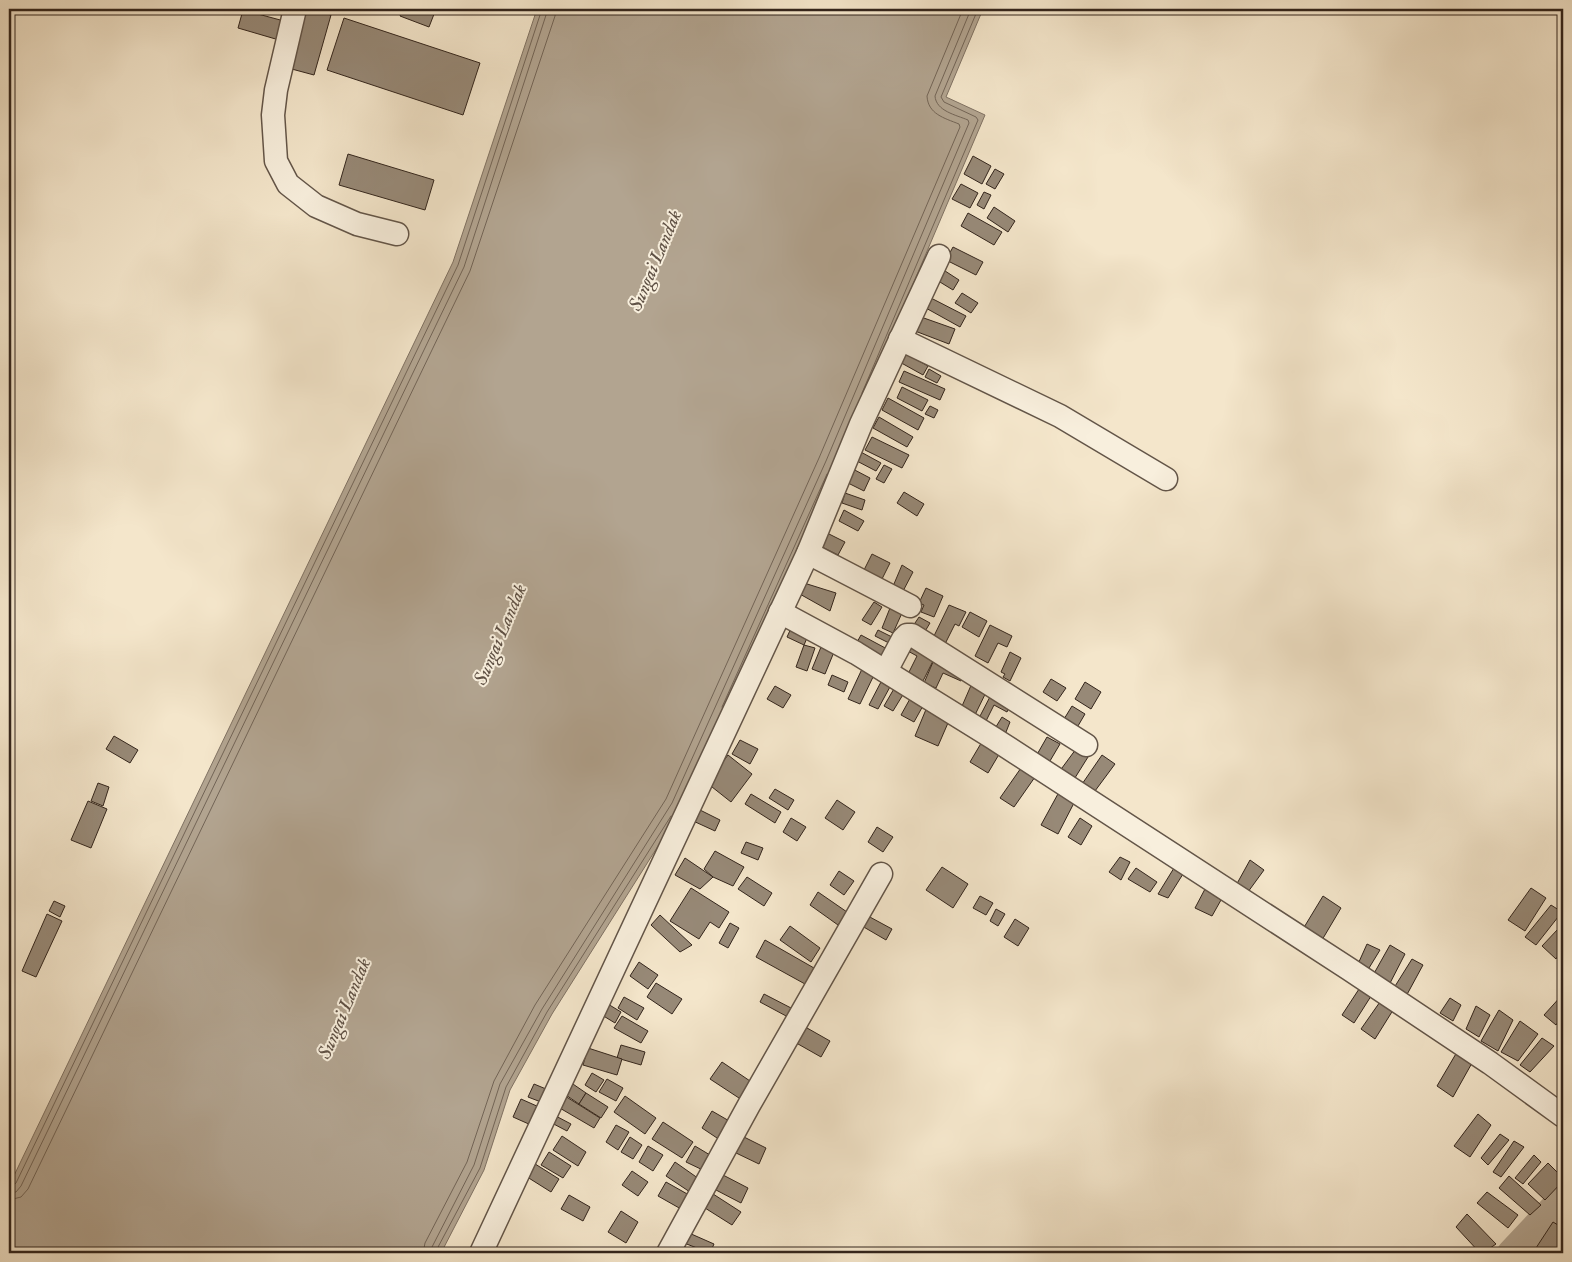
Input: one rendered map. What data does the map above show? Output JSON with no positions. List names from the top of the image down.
{
  "water": ["Sungai Landak"]
}
